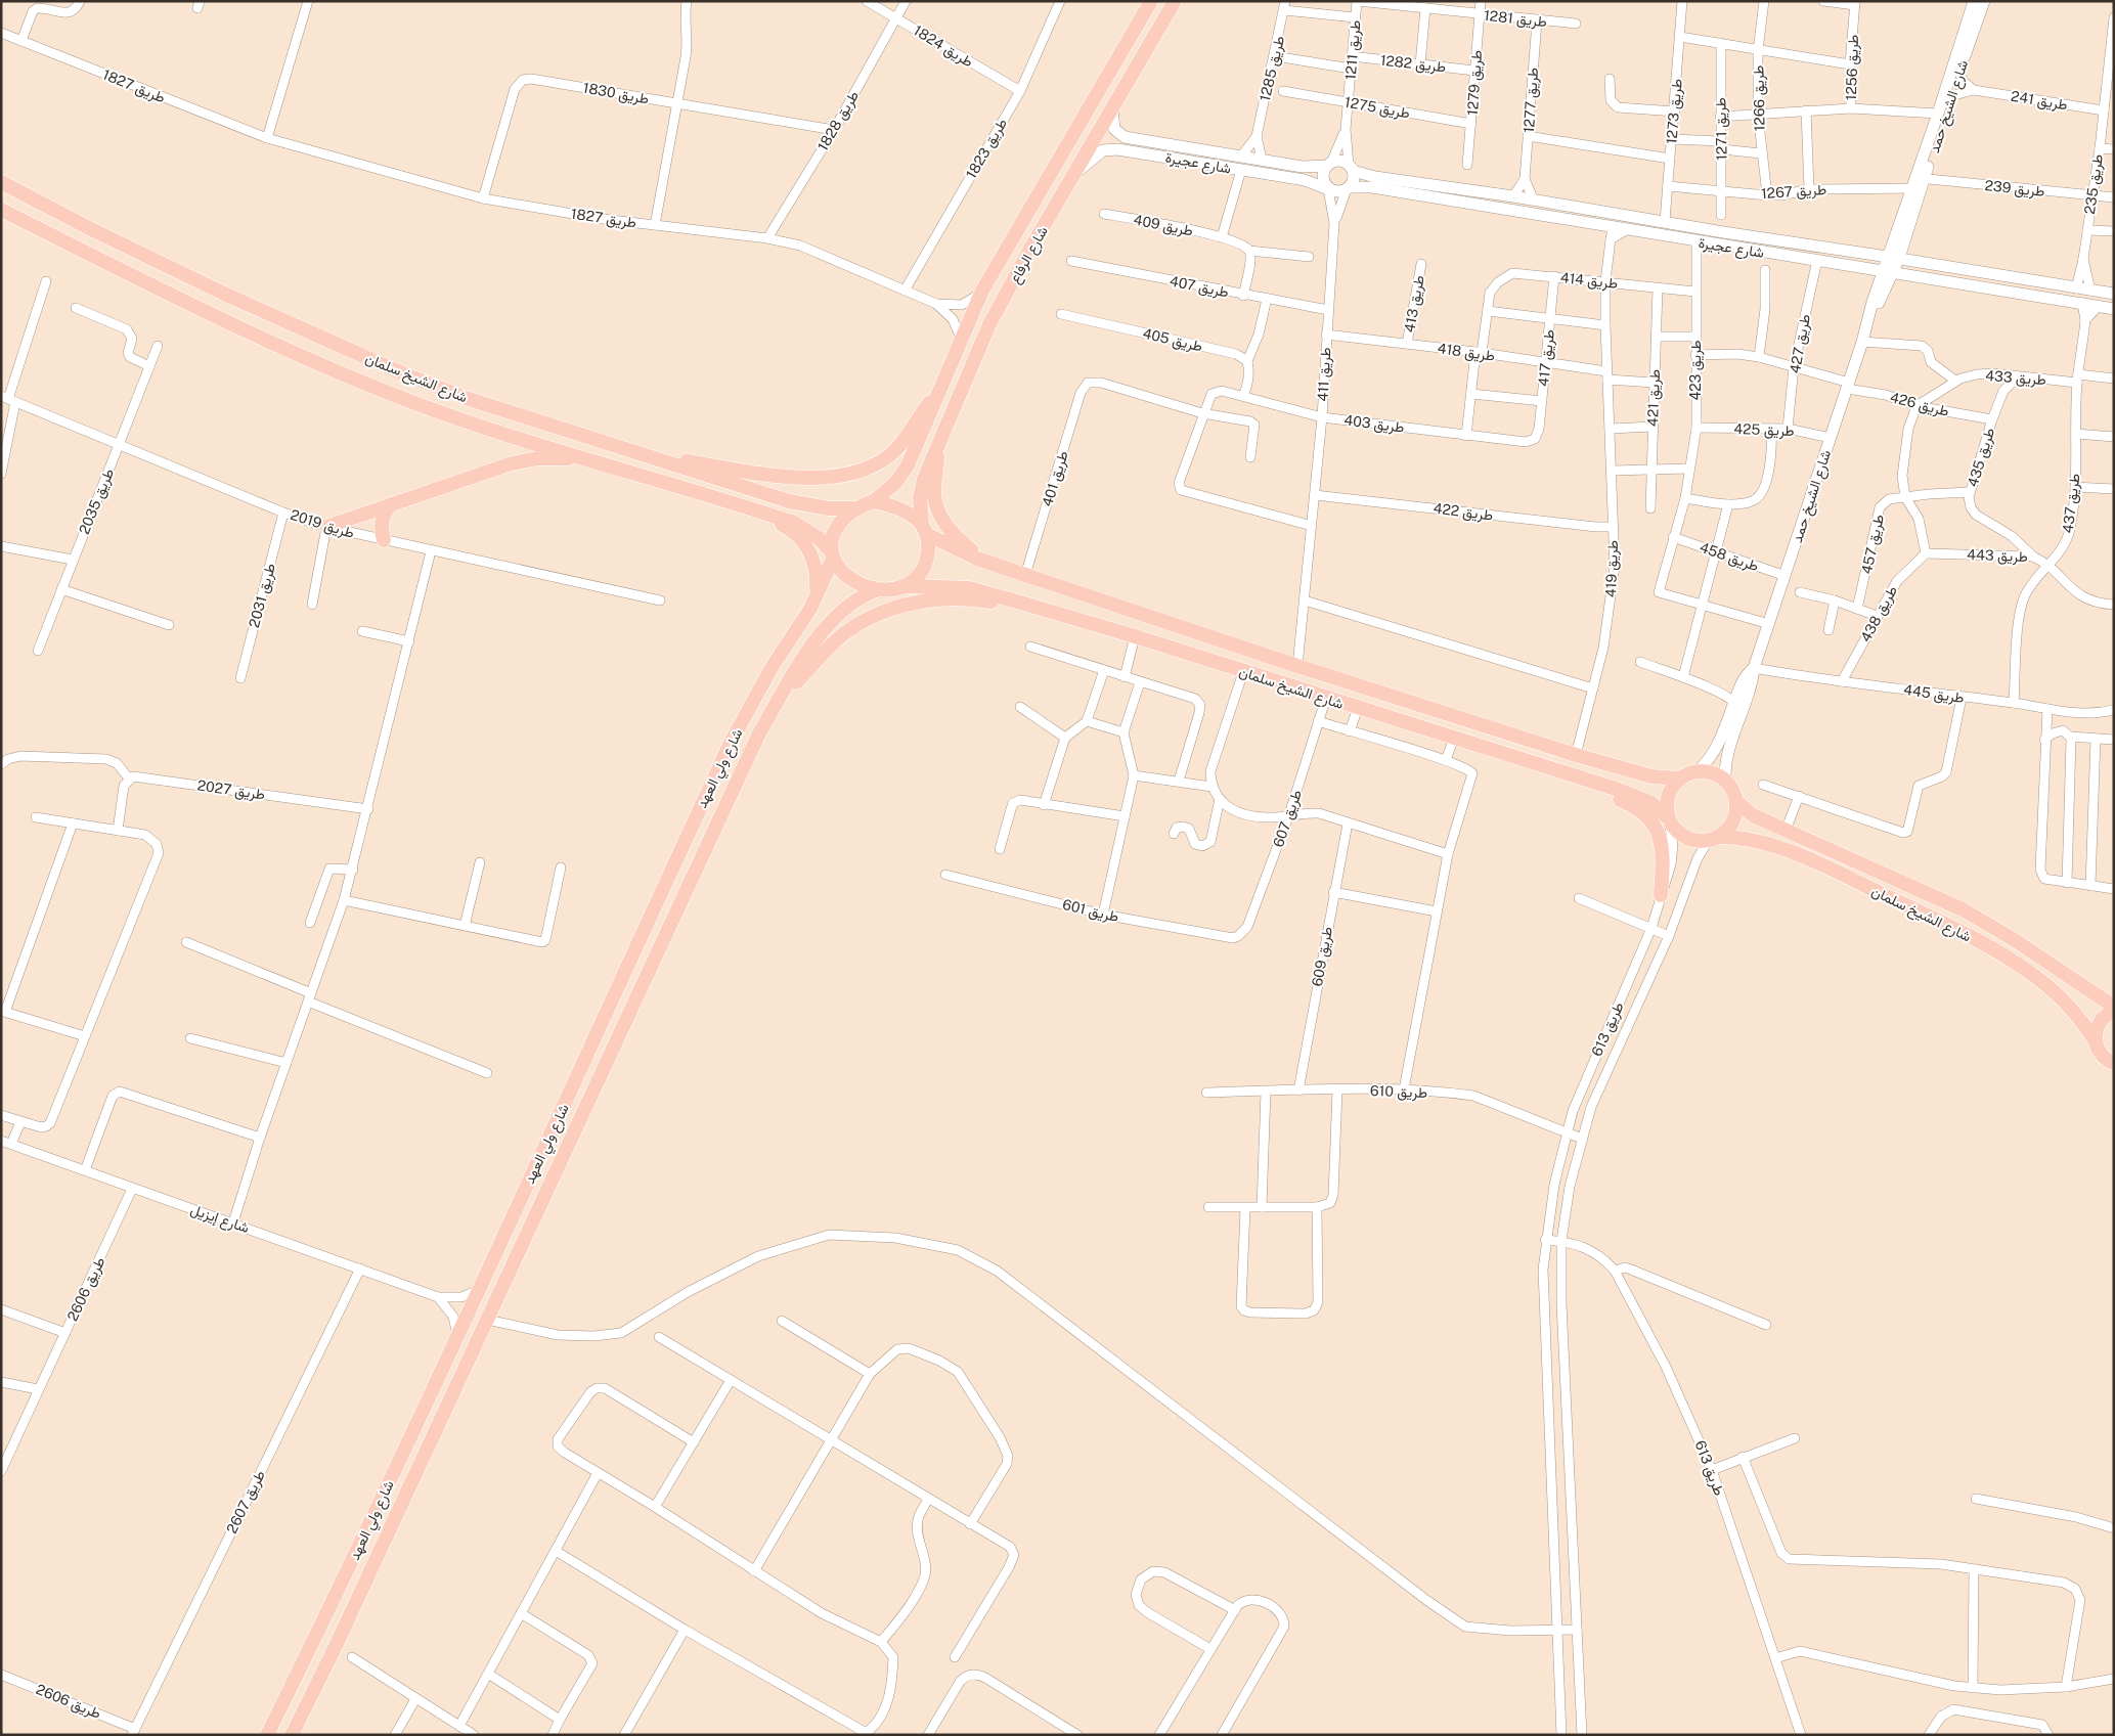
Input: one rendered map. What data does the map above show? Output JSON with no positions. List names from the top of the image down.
{
  "streets": {
    "main road": ["شارع الرفاع", "شارع الشيخ سلمان", "شارع ولي العهد"],
    "street": [
      "طريق 1281",
      "طريق 1824",
      "طريق 1211",
      "طريق 1282",
      "طريق 1256",
      "طريق 1285",
      "طريق 1279",
      "طريق 1827",
      "طريق 1830",
      "طريق 1266",
      "طريق 1277",
      "طريق 241",
      "شارع الشيخ حمد",
      "طريق 1275",
      "طريق 1273",
      "طريق 1828",
      "طريق 1271",
      "طريق 1823",
      "شارع عجيرة",
      "طريق 235",
      "طريق 239",
      "طريق 1267",
      "طريق 409",
      "طريق 414",
      "طريق 407",
      "طريق 413",
      "طريق 405",
      "طريق 427",
      "طريق 418",
      "طريق 417",
      "طريق 423",
      "طريق 411",
      "طريق 433",
      "طريق 421",
      "طريق 426",
      "طريق 403",
      "طريق 425",
      "طريق 435",
      "طريق 401",
      "طريق 2035",
      "طريق 437",
      "طريق 422",
      "طريق 2019",
      "طريق 457",
      "طريق 443",
      "طريق 458",
      "طريق 419",
      "طريق 2031",
      "طريق 438",
      "طريق 445",
      "طريق 2027",
      "طريق 607",
      "طريق 601",
      "طريق 609",
      "طريق 613",
      "طريق 610",
      "شارع إيزيل",
      "طريق 2606",
      "طريق 2607"
    ]
  },
  "crossings": [
    ["طريق 1281", "طريق 1211"],
    ["طريق 1281", "طريق 1279"],
    ["طريق 1281", "طريق 1277"],
    ["طريق 1824", "طريق 1828"],
    ["طريق 1824", "طريق 1823"],
    ["طريق 1211", "طريق 1282"],
    ["طريق 1211", "طريق 1275"],
    ["طريق 1211", "شارع عجيرة"],
    ["طريق 1211", "طريق 411"],
    ["طريق 1282", "طريق 1279"],
    ["طريق 1256", "شارع الشيخ حمد"],
    ["طريق 1285", "شارع عجيرة"],
    ["طريق 1279", "طريق 1275"],
    ["طريق 1827", "طريق 1830"],
    ["طريق 1827", "طريق 1828"],
    ["طريق 1827", "طريق 1823"],
    ["طريق 1827", "شارع الرفاع"],
    ["طريق 1830", "طريق 1828"],
    ["طريق 1266", "طريق 1267"],
    ["طريق 1277", "شارع عجيرة"],
    ["طريق 241", "شارع الشيخ حمد"],
    ["طريق 241", "طريق 235"],
    ["شارع الشيخ حمد", "شارع عجيرة"],
    ["شارع الشيخ حمد", "طريق 239"],
    ["شارع الشيخ حمد", "طريق 1267"],
    ["شارع الشيخ حمد", "شارع الشيخ سلمان"],
    ["شارع الشيخ حمد", "طريق 426"],
    ["شارع الشيخ حمد", "طريق 425"],
    ["شارع الشيخ حمد", "طريق 458"],
    ["شارع الشيخ حمد", "طريق 445"],
    ["شارع الشيخ حمد", "طريق 613"],
    ["طريق 1273", "شارع عجيرة"],
    ["طريق 1273", "طريق 1267"],
    ["طريق 1271", "طريق 1267"],
    ["شارع عجيرة", "طريق 235"],
    ["شارع عجيرة", "شارع الرفاع"],
    ["شارع عجيرة", "طريق 427"],
    ["شارع عجيرة", "طريق 423"],
    ["شارع عجيرة", "طريق 411"],
    ["شارع عجيرة", "طريق 437"],
    ["شارع عجيرة", "طريق 419"],
    ["طريق 235", "طريق 239"],
    ["طريق 239", "طريق 1267"],
    ["شارع الرفاع", "شارع الشيخ سلمان"],
    ["شارع الرفاع", "شارع ولي العهد"],
    ["طريق 414", "طريق 417"],
    ["طريق 414", "طريق 423"],
    ["طريق 414", "طريق 421"],
    ["طريق 414", "طريق 419"],
    ["طريق 407", "طريق 411"],
    ["طريق 413", "طريق 418"],
    ["طريق 427", "طريق 426"],
    ["طريق 427", "طريق 425"],
    ["طريق 418", "طريق 417"],
    ["طريق 418", "طريق 411"],
    ["طريق 418", "طريق 419"],
    ["طريق 417", "طريق 403"],
    ["طريق 423", "طريق 426"],
    ["طريق 423", "طريق 425"],
    ["طريق 423", "طريق 458"],
    ["طريق 411", "شارع الشيخ سلمان"],
    ["طريق 411", "طريق 403"],
    ["طريق 411", "طريق 422"],
    ["شارع الشيخ سلمان", "طريق 401"],
    ["شارع الشيخ سلمان", "طريق 419"],
    ["شارع الشيخ سلمان", "شارع ولي العهد"],
    ["شارع الشيخ سلمان", "طريق 607"],
    ["شارع الشيخ سلمان", "طريق 613"],
    ["طريق 433", "طريق 426"],
    ["طريق 433", "طريق 435"],
    ["طريق 433", "طريق 437"],
    ["طريق 426", "طريق 435"],
    ["طريق 403", "طريق 401"],
    ["طريق 435", "طريق 457"],
    ["طريق 435", "طريق 443"],
    ["طريق 2035", "طريق 2019"],
    ["طريق 437", "طريق 443"],
    ["طريق 437", "طريق 445"],
    ["طريق 422", "طريق 419"],
    ["طريق 2019", "طريق 2031"],
    ["طريق 443", "طريق 438"],
    ["طريق 438", "طريق 445"],
    ["شارع ولي العهد", "شارع إيزيل"],
    ["طريق 607", "طريق 601"],
    ["طريق 609", "طريق 610"],
    ["طريق 613", "طريق 610"],
    ["شارع إيزيل", "طريق 2606"],
    ["شارع إيزيل", "طريق 2607"],
    ["طريق 2606", "طريق 2607"]
  ]
}
